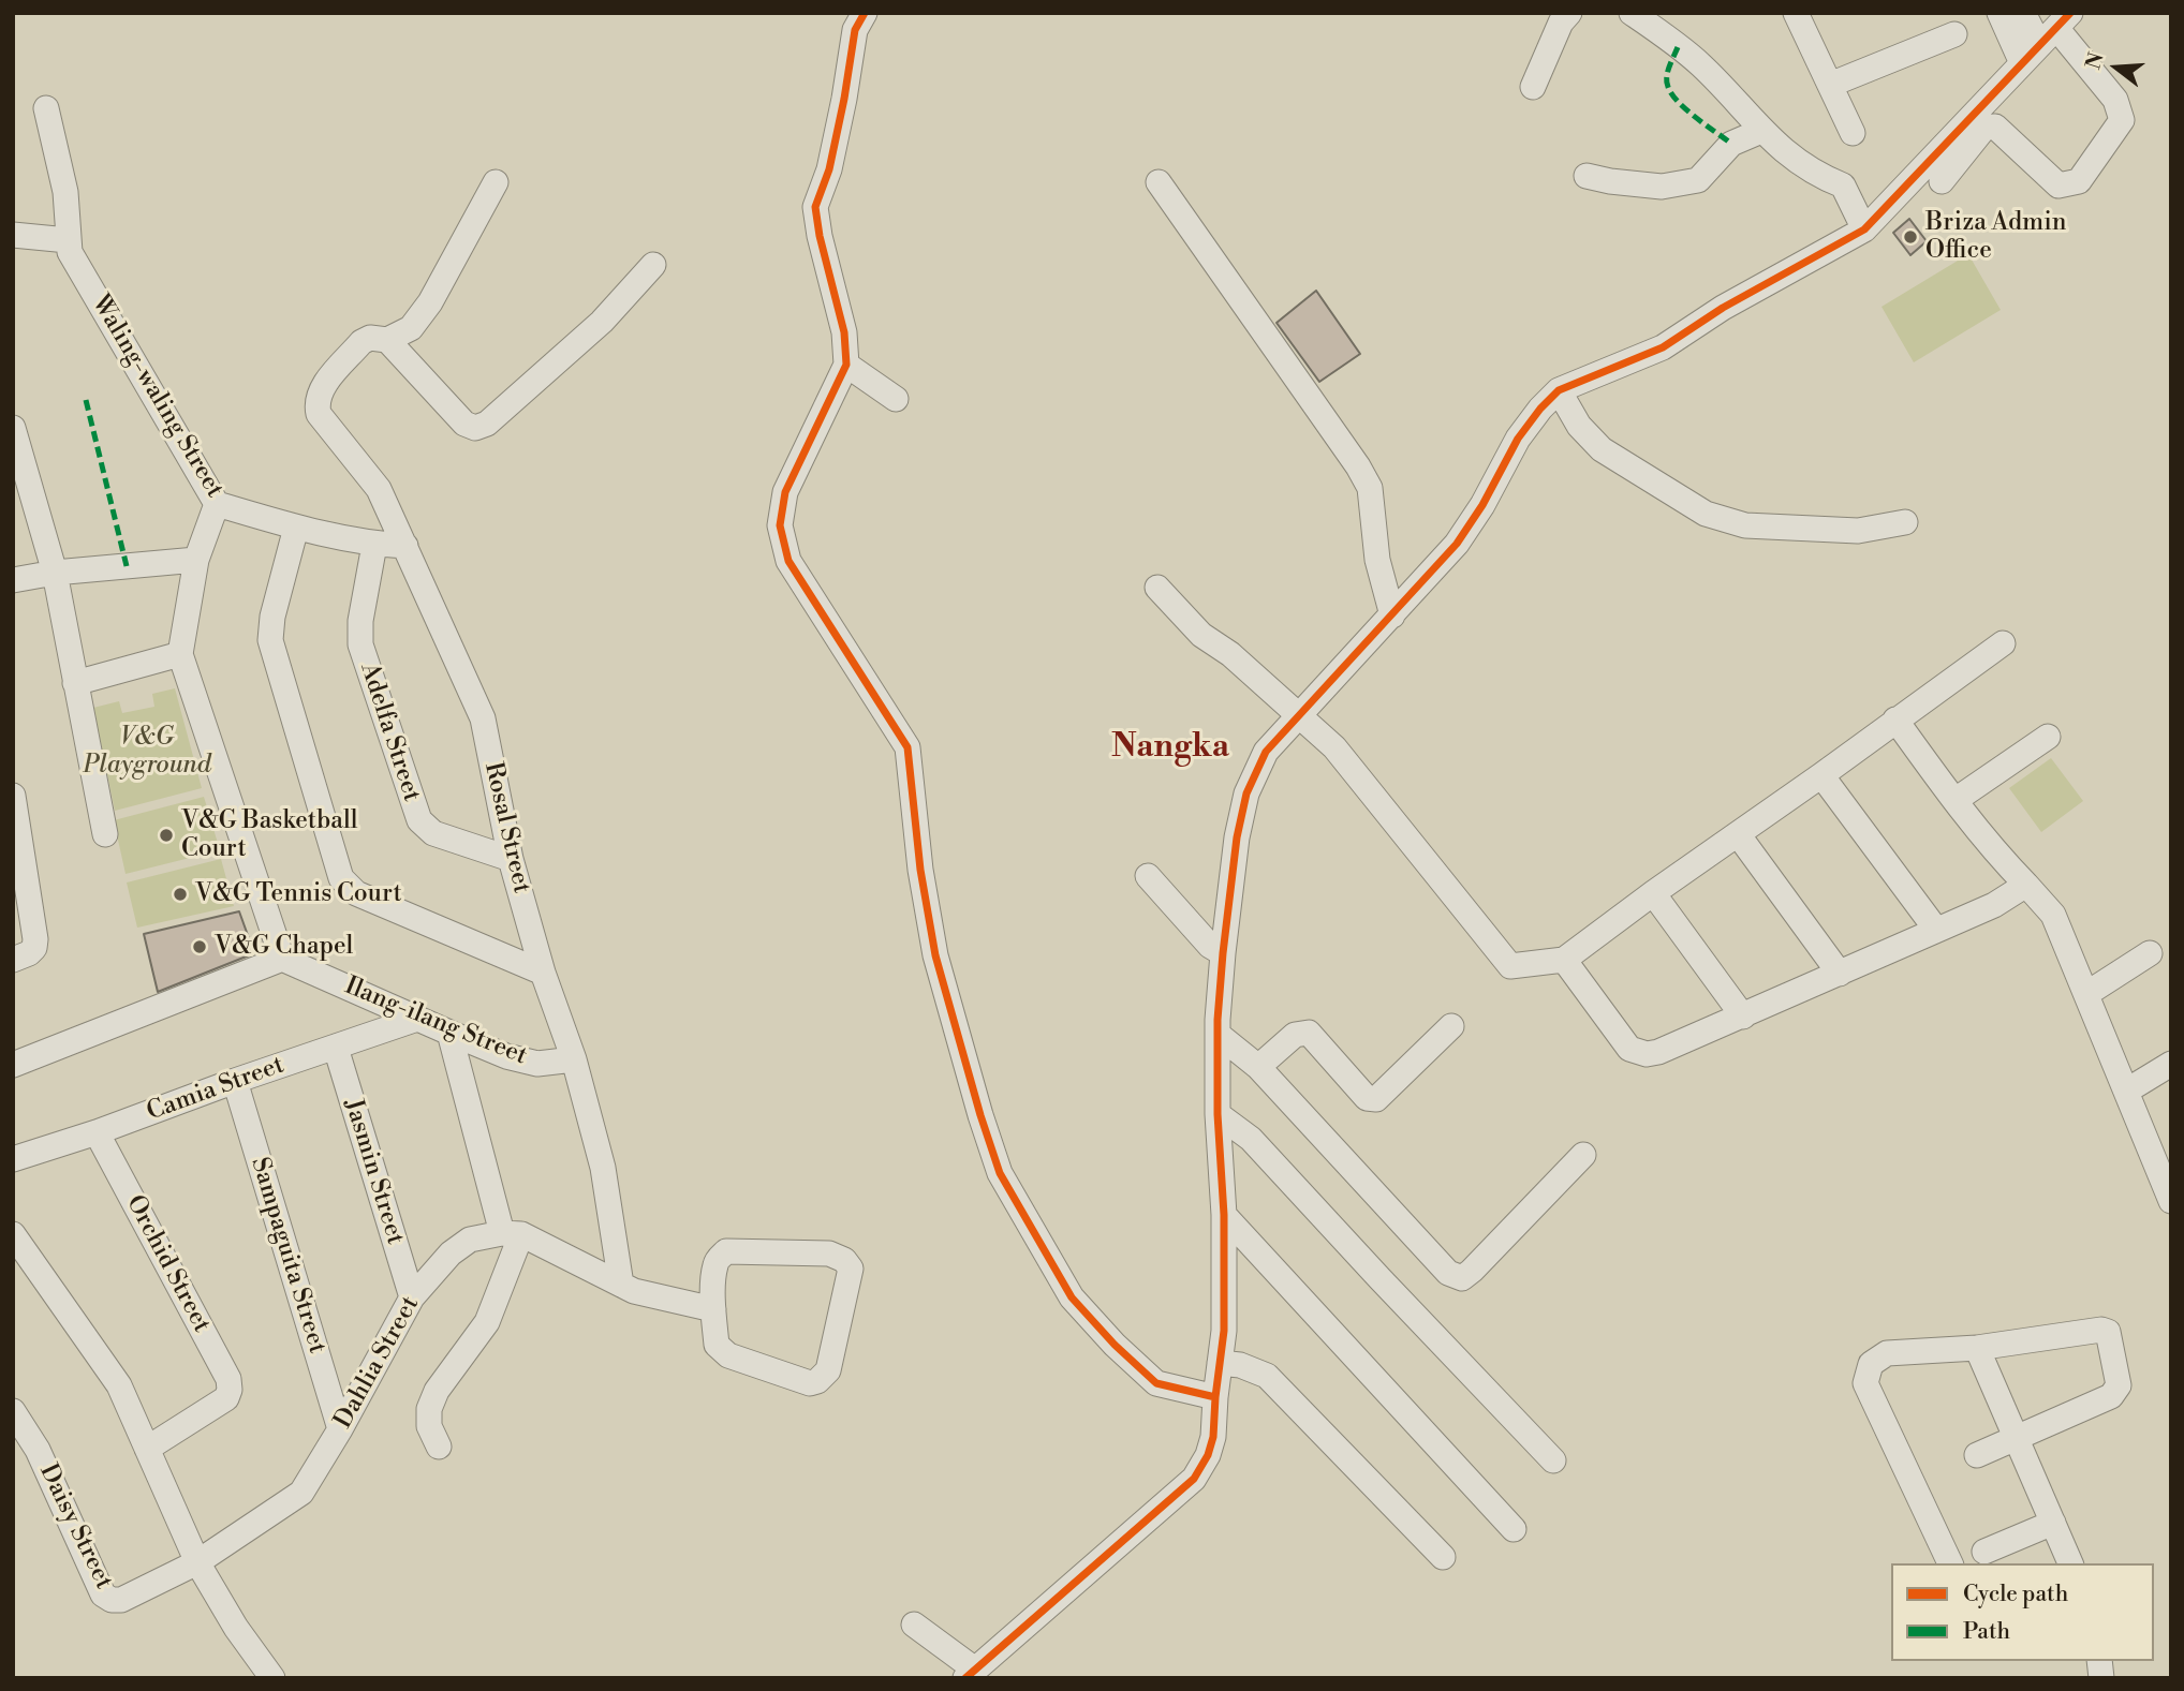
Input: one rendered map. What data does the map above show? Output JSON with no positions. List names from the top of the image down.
{
  "streets": {
    "street": [
      "Waling-waling Street",
      "Adelfa Street",
      "Rosal Street",
      "Ilang-ilang Street",
      "Camia Street",
      "Jasmin Street",
      "Sampaguita Street",
      "Orchid Street",
      "Dahlia Street",
      "Daisy Street"
    ]
  },
  "crossings": [
    ["Waling-waling Street", "Adelfa Street"],
    ["Waling-waling Street", "Rosal Street"],
    ["Adelfa Street", "Rosal Street"],
    ["Rosal Street", "Ilang-ilang Street"],
    ["Ilang-ilang Street", "Camia Street"],
    ["Camia Street", "Jasmin Street"],
    ["Camia Street", "Sampaguita Street"],
    ["Camia Street", "Orchid Street"],
    ["Jasmin Street", "Dahlia Street"],
    ["Sampaguita Street", "Dahlia Street"],
    ["Dahlia Street", "Daisy Street"]
  ],
  "districts": ["Nangka"],
  "parks": ["V&G Playground"],
  "places": [
    "Briza Admin Office",
    "V&G Basketball Court",
    "V&G Tennis Court",
    "V&G Chapel"
  ],
  "legend": ["Cycle path", "Path"],
  "north": "left"
}
